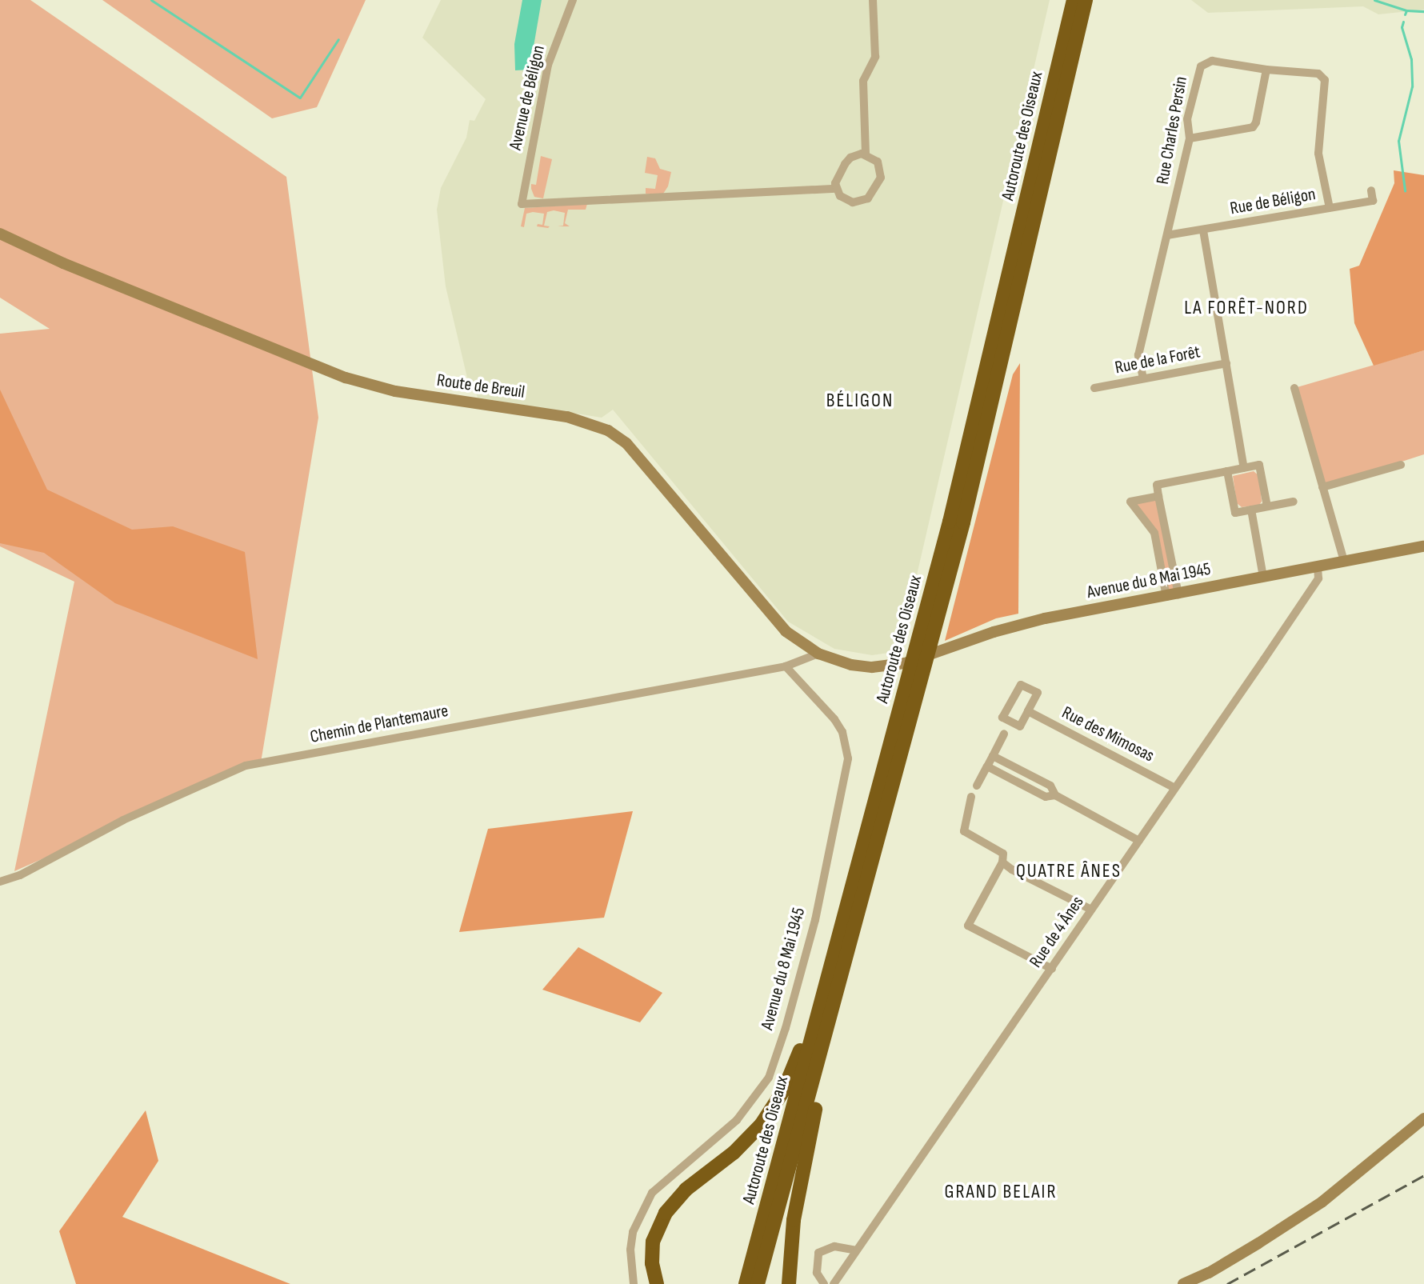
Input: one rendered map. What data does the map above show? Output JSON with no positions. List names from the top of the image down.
{
  "streets": {
    "highway": ["Autoroute des Oiseaux"],
    "street": [
      "Avenue de Béligon",
      "Rue Charles Persin",
      "Rue de Béligon",
      "Rue de la Forêt",
      "Route de Breuil",
      "Avenue du 8 Mai 1945",
      "Chemin de Plantemaure",
      "Rue des Mimosas",
      "Rue de 4 Ânes"
    ]
  },
  "crossings": [
    ["Rue Charles Persin", "Rue de Béligon"],
    ["Rue Charles Persin", "Rue de la Forêt"],
    ["Route de Breuil", "Avenue du 8 Mai 1945"],
    ["Avenue du 8 Mai 1945", "Chemin de Plantemaure"],
    ["Avenue du 8 Mai 1945", "Rue de 4 Ânes"],
    ["Rue des Mimosas", "Rue de 4 Ânes"]
  ],
  "districts": [
    "LA FORÊT-NORD",
    "BÉLIGON",
    "QUATRE ÂNES",
    "GRAND BELAIR"
  ]
}
